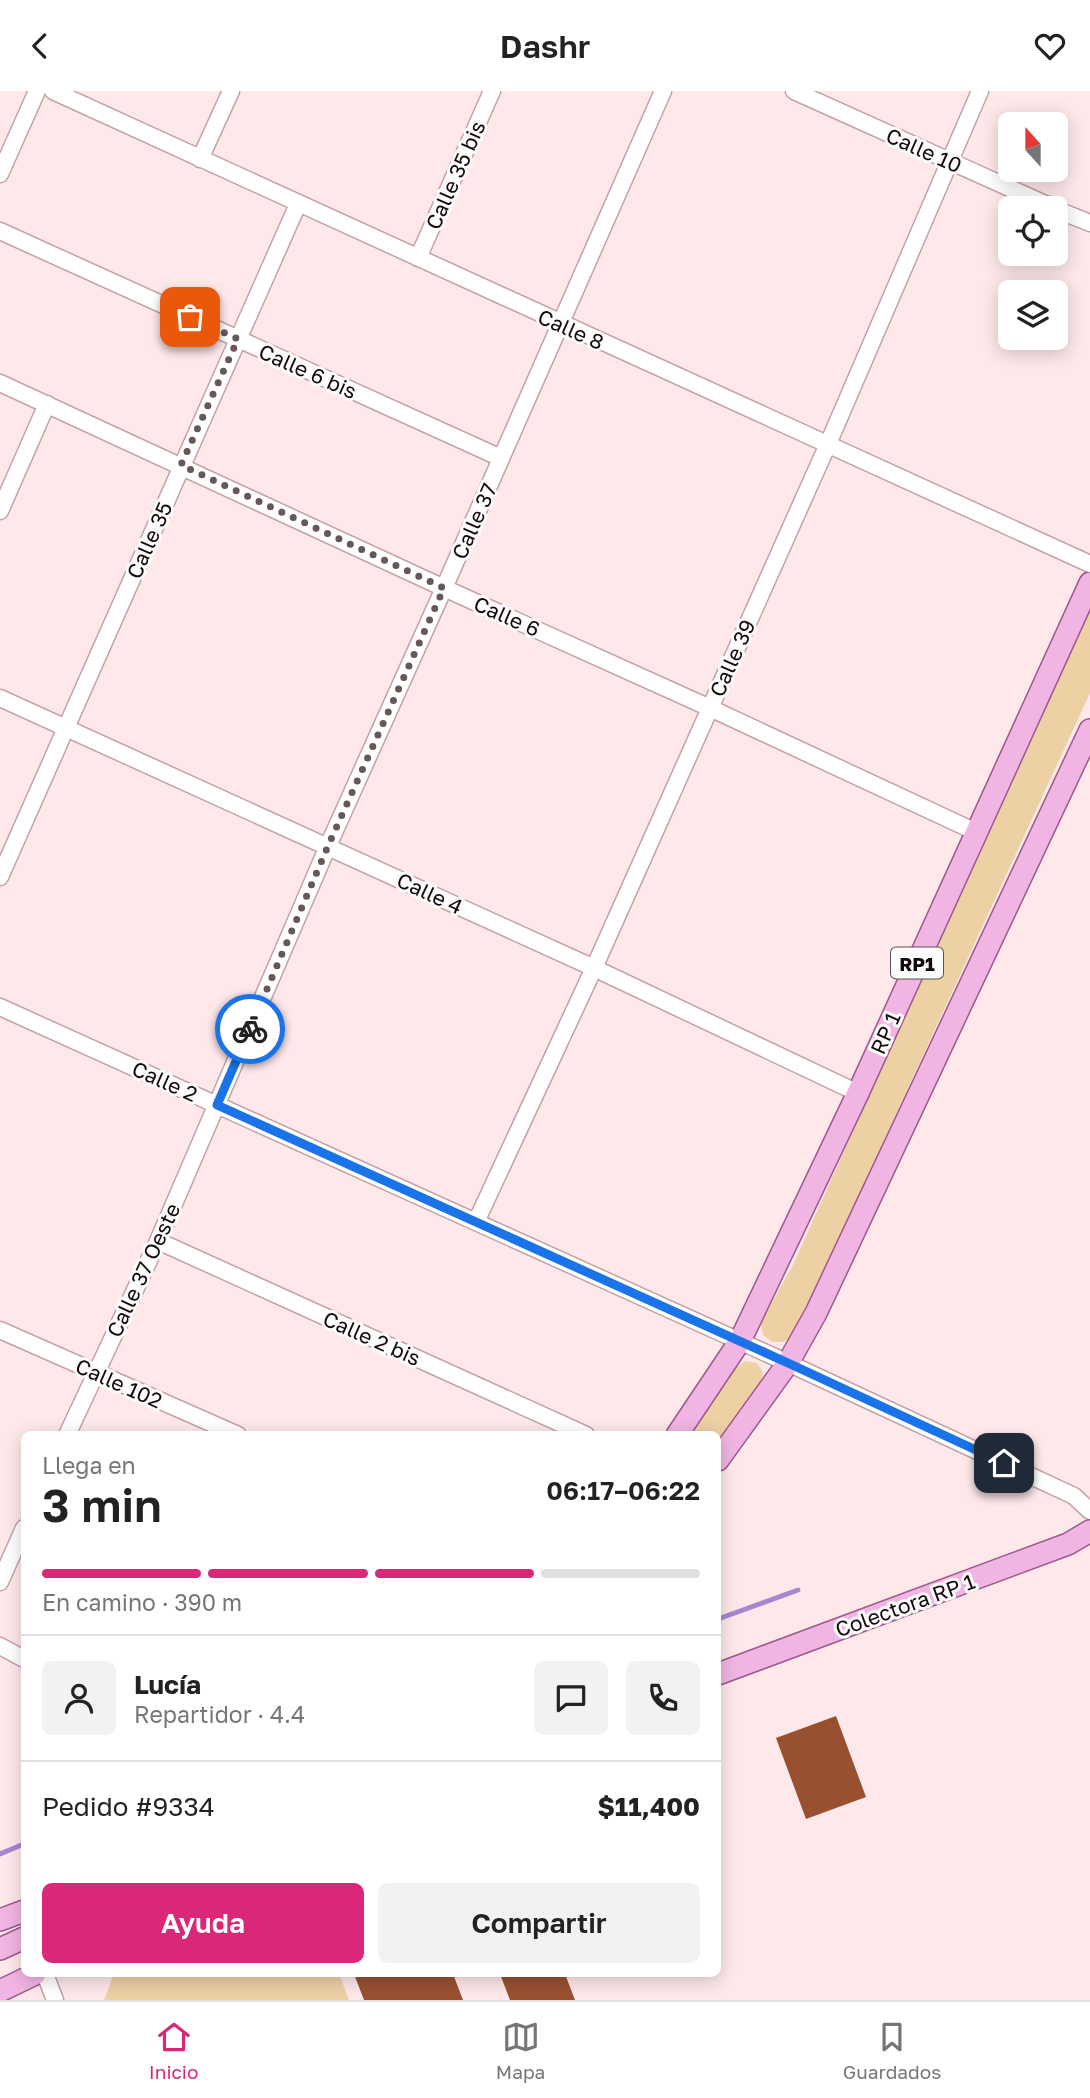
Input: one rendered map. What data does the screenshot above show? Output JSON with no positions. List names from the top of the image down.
{
  "streets": {
    "main road": ["RP1", "RP 1", "Colectora RP 1"],
    "street": [
      "Calle 10",
      "Calle 35 bis",
      "Calle 8",
      "Calle 6 bis",
      "Calle 37",
      "Calle 35",
      "Calle 6",
      "Calle 39",
      "Calle 4",
      "Calle 2",
      "Calle 37 Oeste",
      "Calle 2 bis",
      "Calle 102"
    ]
  },
  "crossings": [
    ["Calle 10", "Calle 39"],
    ["Calle 35 bis", "Calle 8"],
    ["Calle 8", "Calle 37"],
    ["Calle 8", "Calle 35"],
    ["Calle 8", "Calle 39"],
    ["Calle 6 bis", "Calle 37"],
    ["Calle 6 bis", "Calle 35"],
    ["Calle 37", "Calle 6"],
    ["Calle 37", "Calle 4"],
    ["Calle 37", "Calle 2"],
    ["Calle 37", "Calle 37 Oeste"],
    ["Calle 35", "Calle 6"],
    ["Calle 35", "Calle 4"],
    ["Calle 6", "Calle 39"],
    ["Calle 6", "RP 1"],
    ["Calle 39", "Calle 4"],
    ["Calle 39", "Calle 2"],
    ["Calle 4", "RP 1"],
    ["RP1", "Calle 2"],
    ["RP 1", "Calle 2"],
    ["Calle 2", "Calle 37 Oeste"],
    ["Calle 37 Oeste", "Calle 2 bis"],
    ["Calle 37 Oeste", "Calle 102"]
  ],
  "north": "top",
  "page": {
    "header": "Dashr",
    "heading": ["3 min", "Llega en", "06:17–06:22"],
    "panel": [
      "Lucía",
      "Repartidor · 4.4",
      "Pedido #9334",
      "$11,400"
    ],
    "bar": "En camino · 390 m",
    "buttons": ["Ayuda", "Compartir"],
    "tabs": ["Inicio", "Mapa", "Guardados"]
  }
}
